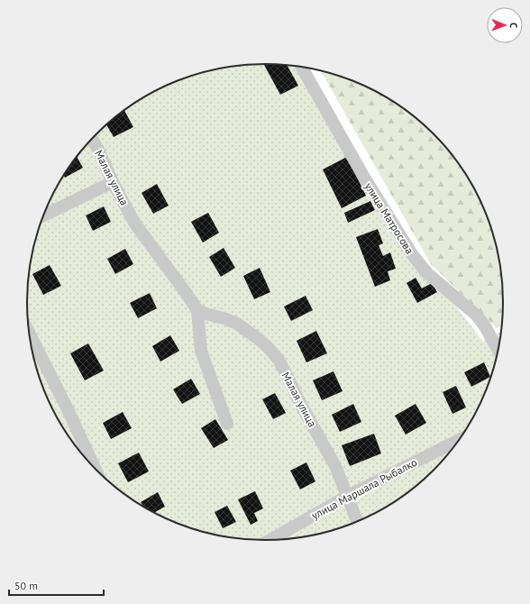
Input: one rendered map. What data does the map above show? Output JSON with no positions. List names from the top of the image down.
{
  "streets": {
    "street": ["Малая улица", "улица Матросова", "улица Маршала Рыбалко"]
  },
  "crossings": [
    ["Малая улица", "улица Маршала Рыбалко"]
  ],
  "scale_bar": "50 m",
  "north": "right"
}
